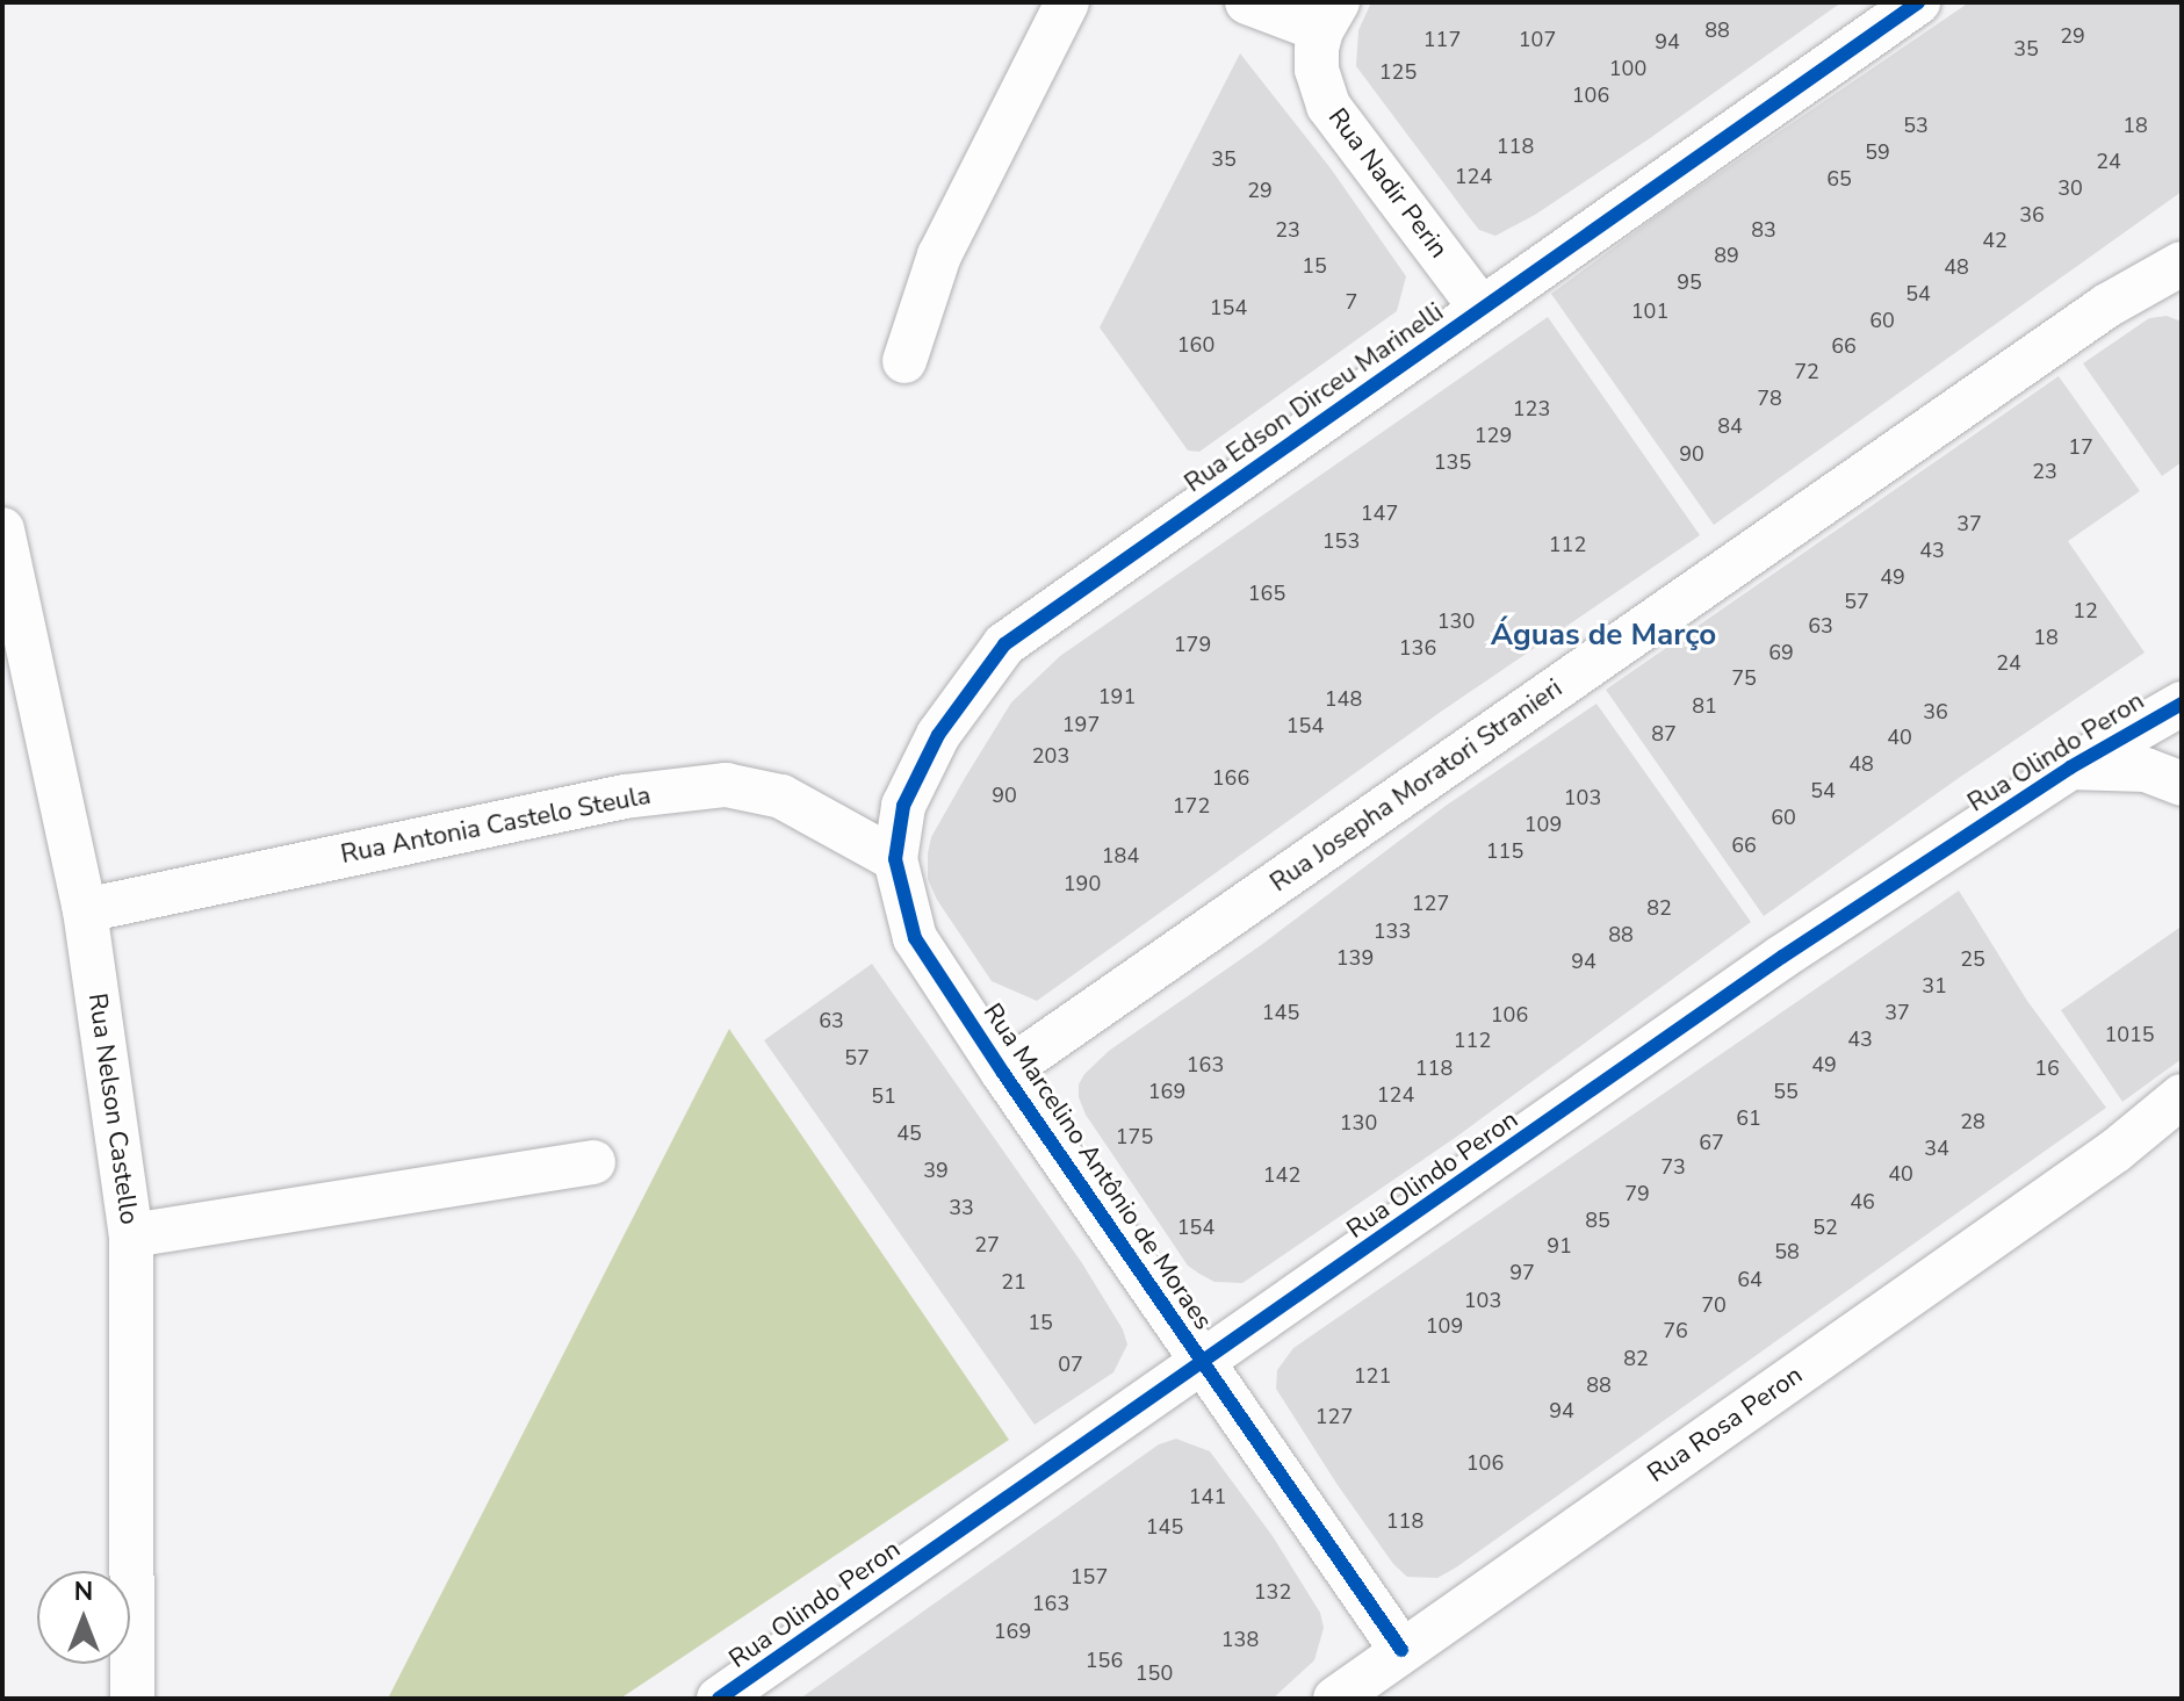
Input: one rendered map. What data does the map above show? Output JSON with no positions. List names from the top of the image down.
{
  "streets": {
    "street": [
      "Rua Nadir Perin",
      "Rua Edson Dirceu Marinelli",
      "Rua Olindo Peron",
      "Rua Josepha Moratori Stranieri",
      "Rua Antonia Castelo Steula",
      "Rua Nelson Castello",
      "Rua Marcelino Antônio de Moraes",
      "Rua Rosa Peron"
    ]
  },
  "crossings": [
    ["Rua Nadir Perin", "Rua Edson Dirceu Marinelli"],
    ["Rua Edson Dirceu Marinelli", "Rua Antonia Castelo Steula"],
    ["Rua Edson Dirceu Marinelli", "Rua Marcelino Antônio de Moraes"],
    ["Rua Olindo Peron", "Rua Marcelino Antônio de Moraes"],
    ["Rua Josepha Moratori Stranieri", "Rua Marcelino Antônio de Moraes"],
    ["Rua Antonia Castelo Steula", "Rua Nelson Castello"],
    ["Rua Marcelino Antônio de Moraes", "Rua Rosa Peron"]
  ],
  "districts": ["Águas de Março"],
  "house_numbers": [
    "88",
    "29",
    "117",
    "107",
    "94",
    "35",
    "100",
    "125",
    "106",
    "53",
    "18",
    "118",
    "59",
    "35",
    "24",
    "124",
    "65",
    "30",
    "29",
    "36",
    "23",
    "83",
    "42",
    "89",
    "15",
    "48",
    "95",
    "54",
    "7",
    "154",
    "101",
    "60",
    "160",
    "66",
    "72",
    "78",
    "123",
    "84",
    "129",
    "17",
    "90",
    "135",
    "23",
    "147",
    "37",
    "153",
    "112",
    "43",
    "49",
    "165",
    "57",
    "12",
    "130",
    "63",
    "18",
    "179",
    "136",
    "69",
    "24",
    "75",
    "191",
    "148",
    "81",
    "36",
    "197",
    "154",
    "87",
    "40",
    "203",
    "48",
    "166",
    "54",
    "90",
    "103",
    "172",
    "60",
    "109",
    "66",
    "115",
    "184",
    "190",
    "127",
    "82",
    "133",
    "88",
    "139",
    "25",
    "94",
    "31",
    "145",
    "37",
    "106",
    "63",
    "1015",
    "43",
    "112",
    "57",
    "163",
    "49",
    "118",
    "16",
    "169",
    "55",
    "124",
    "51",
    "61",
    "28",
    "130",
    "45",
    "175",
    "67",
    "34",
    "73",
    "39",
    "40",
    "142",
    "79",
    "46",
    "33",
    "85",
    "154",
    "52",
    "27",
    "91",
    "58",
    "97",
    "64",
    "21",
    "103",
    "70",
    "15",
    "109",
    "76",
    "82",
    "07",
    "121",
    "88",
    "94",
    "127",
    "106",
    "141",
    "118",
    "145",
    "157",
    "132",
    "163",
    "169",
    "138",
    "156",
    "150"
  ],
  "north": "top"
}
